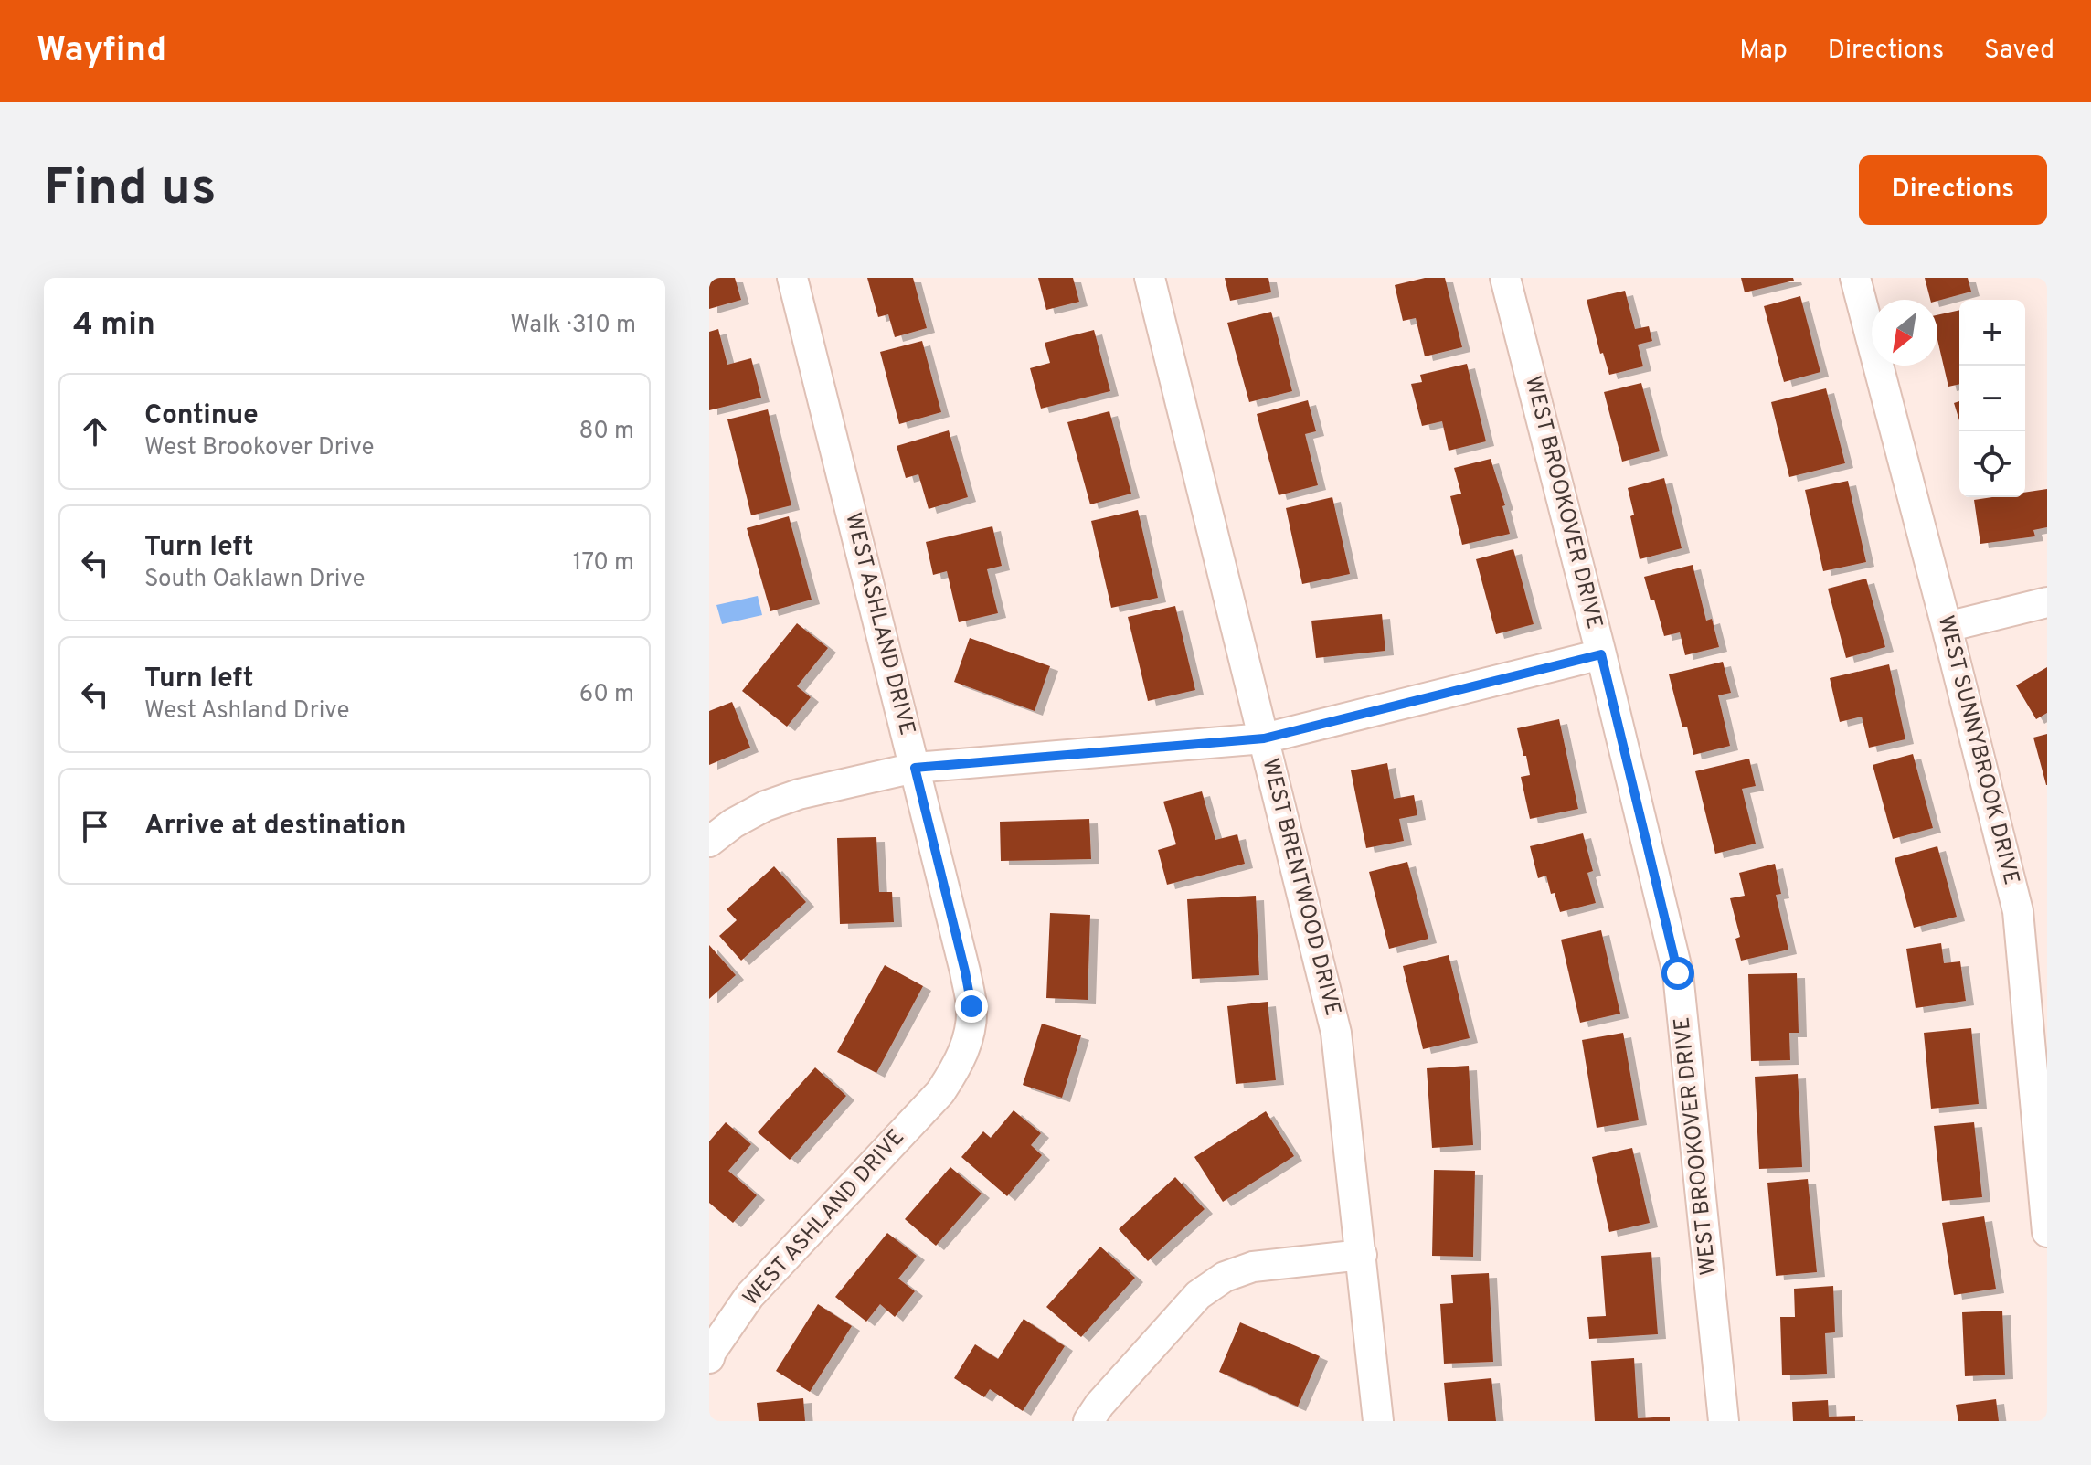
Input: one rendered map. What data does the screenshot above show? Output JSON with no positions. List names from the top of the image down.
{
  "streets": {
    "street": [
      "WEST BROOKOVER DRIVE",
      "WEST ASHLAND DRIVE",
      "WEST SUNNYBROOK DRIVE",
      "WEST BRENTWOOD DRIVE"
    ]
  },
  "north": "bottom left",
  "page": {
    "header": "Wayfind",
    "nav": ["Map", "Directions", "Saved"],
    "buttons": "Directions",
    "title": "Find us",
    "heading": ["4 min", "Walk · 310 m"],
    "map_buttons": ["+", "−"],
    "list": [
      ["Continue", "West Brookover Drive", "80 m"],
      ["Turn left", "South Oaklawn Drive", "170 m"],
      ["Turn left", "West Ashland Drive", "60 m"],
      "Arrive at destination"
    ]
  }
}
